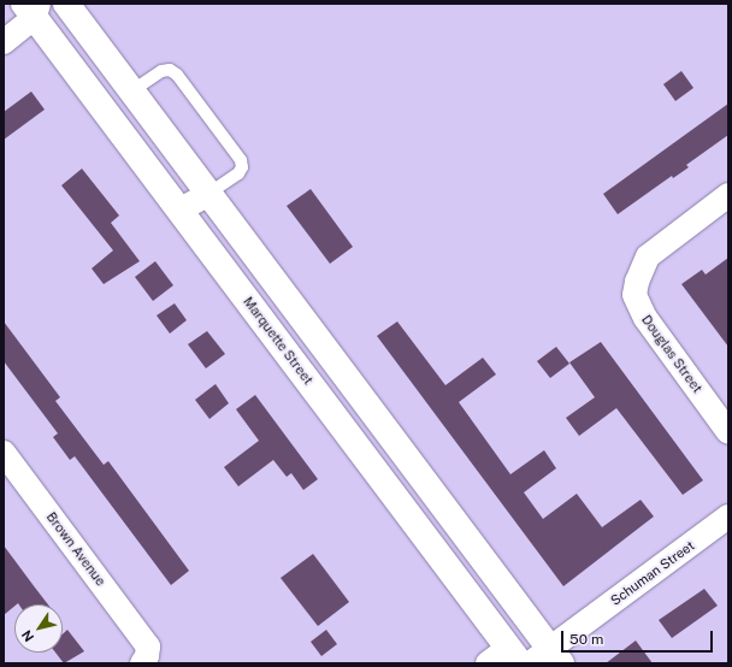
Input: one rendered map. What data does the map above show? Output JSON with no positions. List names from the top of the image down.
{
  "streets": {
    "street": [
      "Marquette Street",
      "Douglas Street",
      "Brown Avenue",
      "Schuman Street"
    ]
  },
  "scale_bar": "50 m",
  "north": "bottom left"
}
